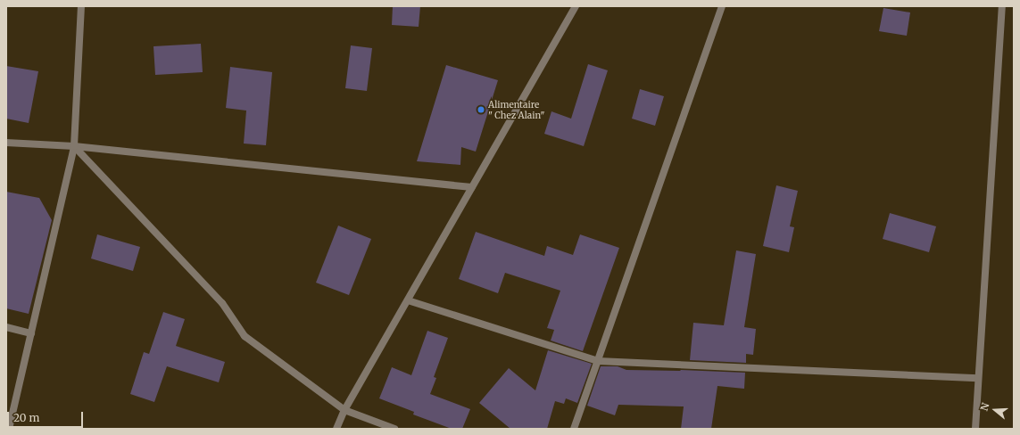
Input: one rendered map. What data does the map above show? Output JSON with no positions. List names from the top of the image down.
{
  "places": ["Alimentaire \" Chez Alain\""],
  "scale_bar": "20 m",
  "north": "left"
}
